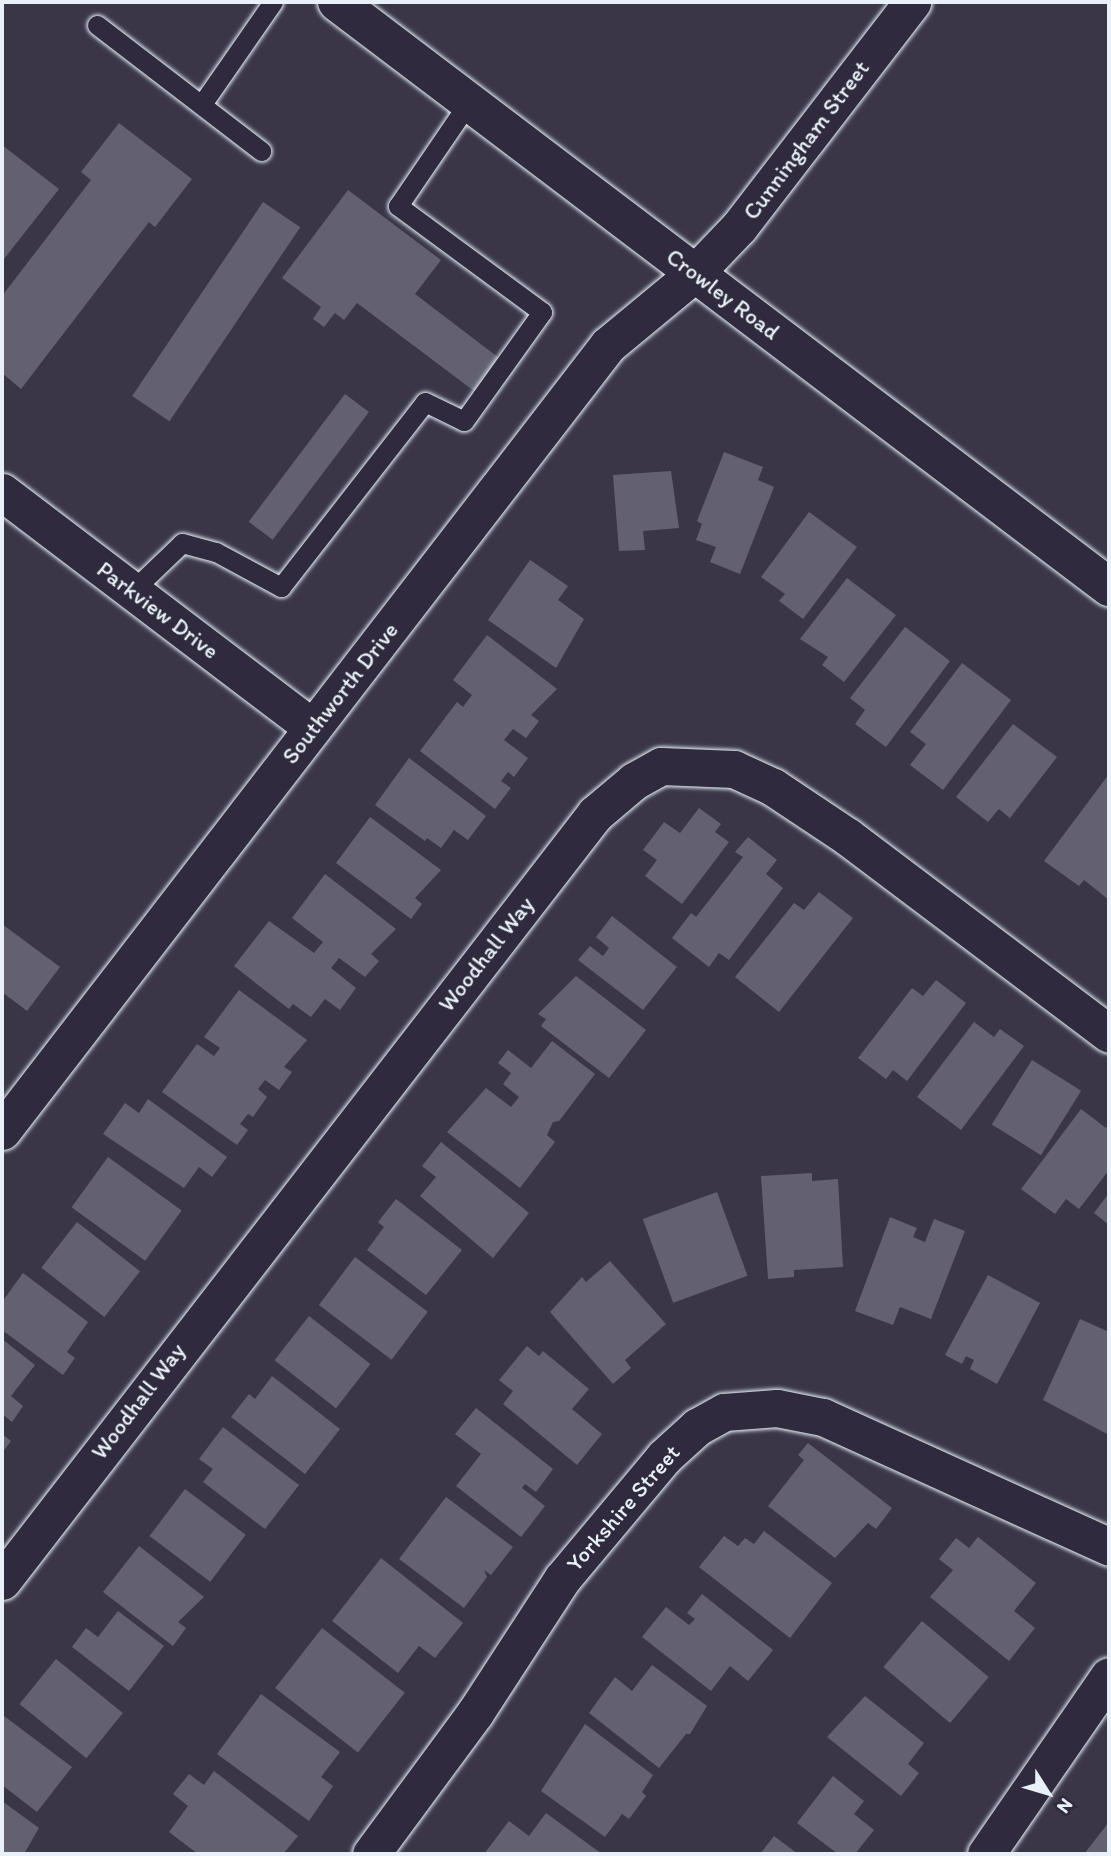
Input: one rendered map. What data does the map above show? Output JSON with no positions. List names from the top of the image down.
{
  "streets": {
    "main road": ["Crowley Road"],
    "street": [
      "Cunningham Street",
      "Parkview Drive",
      "Southworth Drive",
      "Woodhall Way",
      "Yorkshire Street"
    ]
  },
  "crossings": [
    ["Cunningham Street", "Crowley Road"],
    ["Cunningham Street", "Southworth Drive"],
    ["Crowley Road", "Southworth Drive"],
    ["Parkview Drive", "Southworth Drive"]
  ],
  "north": "bottom right"
}
